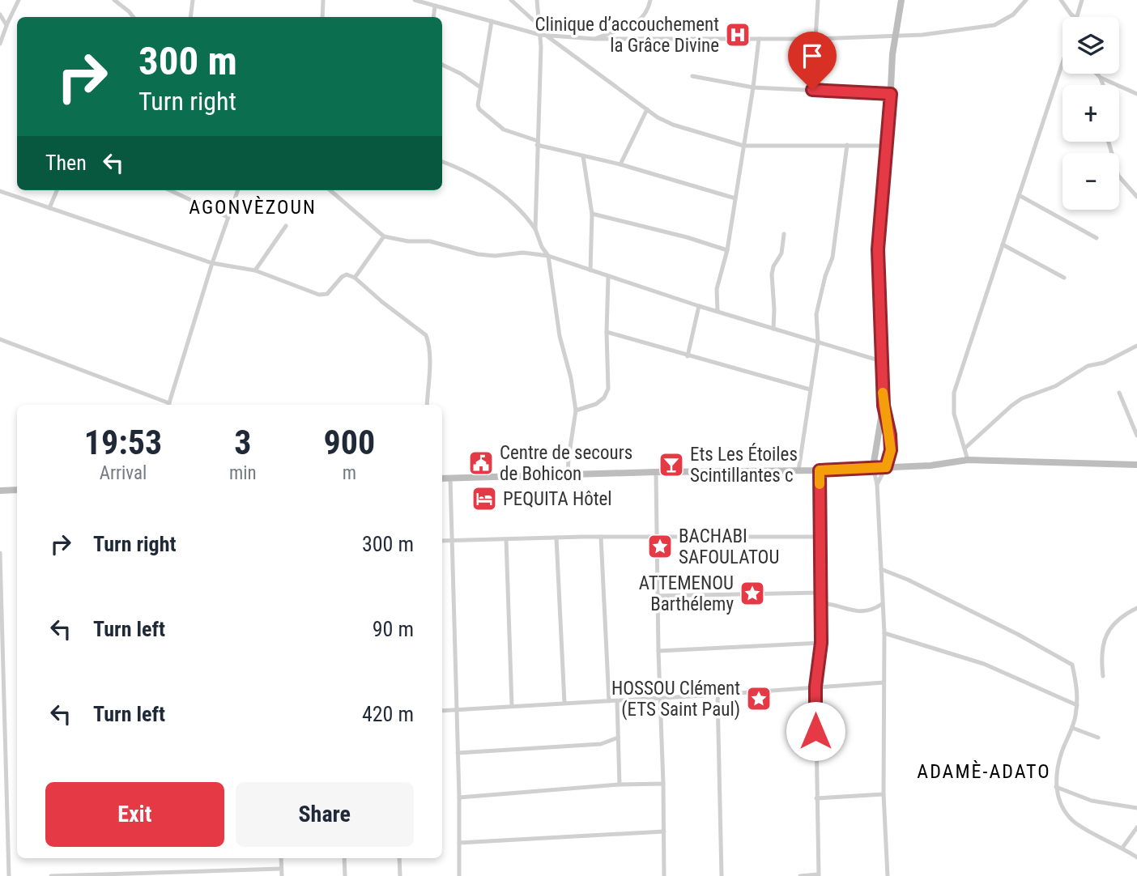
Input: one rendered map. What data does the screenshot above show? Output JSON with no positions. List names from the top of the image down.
{
  "districts": ["AGONVÈZOUN", "ADAMÈ-ADATO"],
  "places": {
    "hospital": ["Clinique d’accouchement la Grâce Divine"],
    "public building": ["Centre de secours de Bohicon"],
    "bar": ["Ets Les Étoiles Scintillantes c"],
    "hotel": ["PEQUITA Hôtel"],
    "place": ["BACHABI SAFOULATOU", "ATTEMENOU Barthélemy", "HOSSOU Clément (ETS Saint Paul)"]
  },
  "page": {
    "map_buttons": ["+", "−"],
    "turn": ["300 m", "Turn right"],
    "then": "Then",
    "eta": [
      "19:53",
      "Arrival",
      "3",
      "min",
      "900",
      "m"
    ],
    "list": [
      {
        "name": "Turn right",
        "value": "300 m"
      },
      {
        "name": "Turn left",
        "value": "90 m"
      },
      {
        "name": "Turn left",
        "value": "420 m"
      }
    ],
    "buttons": ["Exit", "Share"]
  }
}
